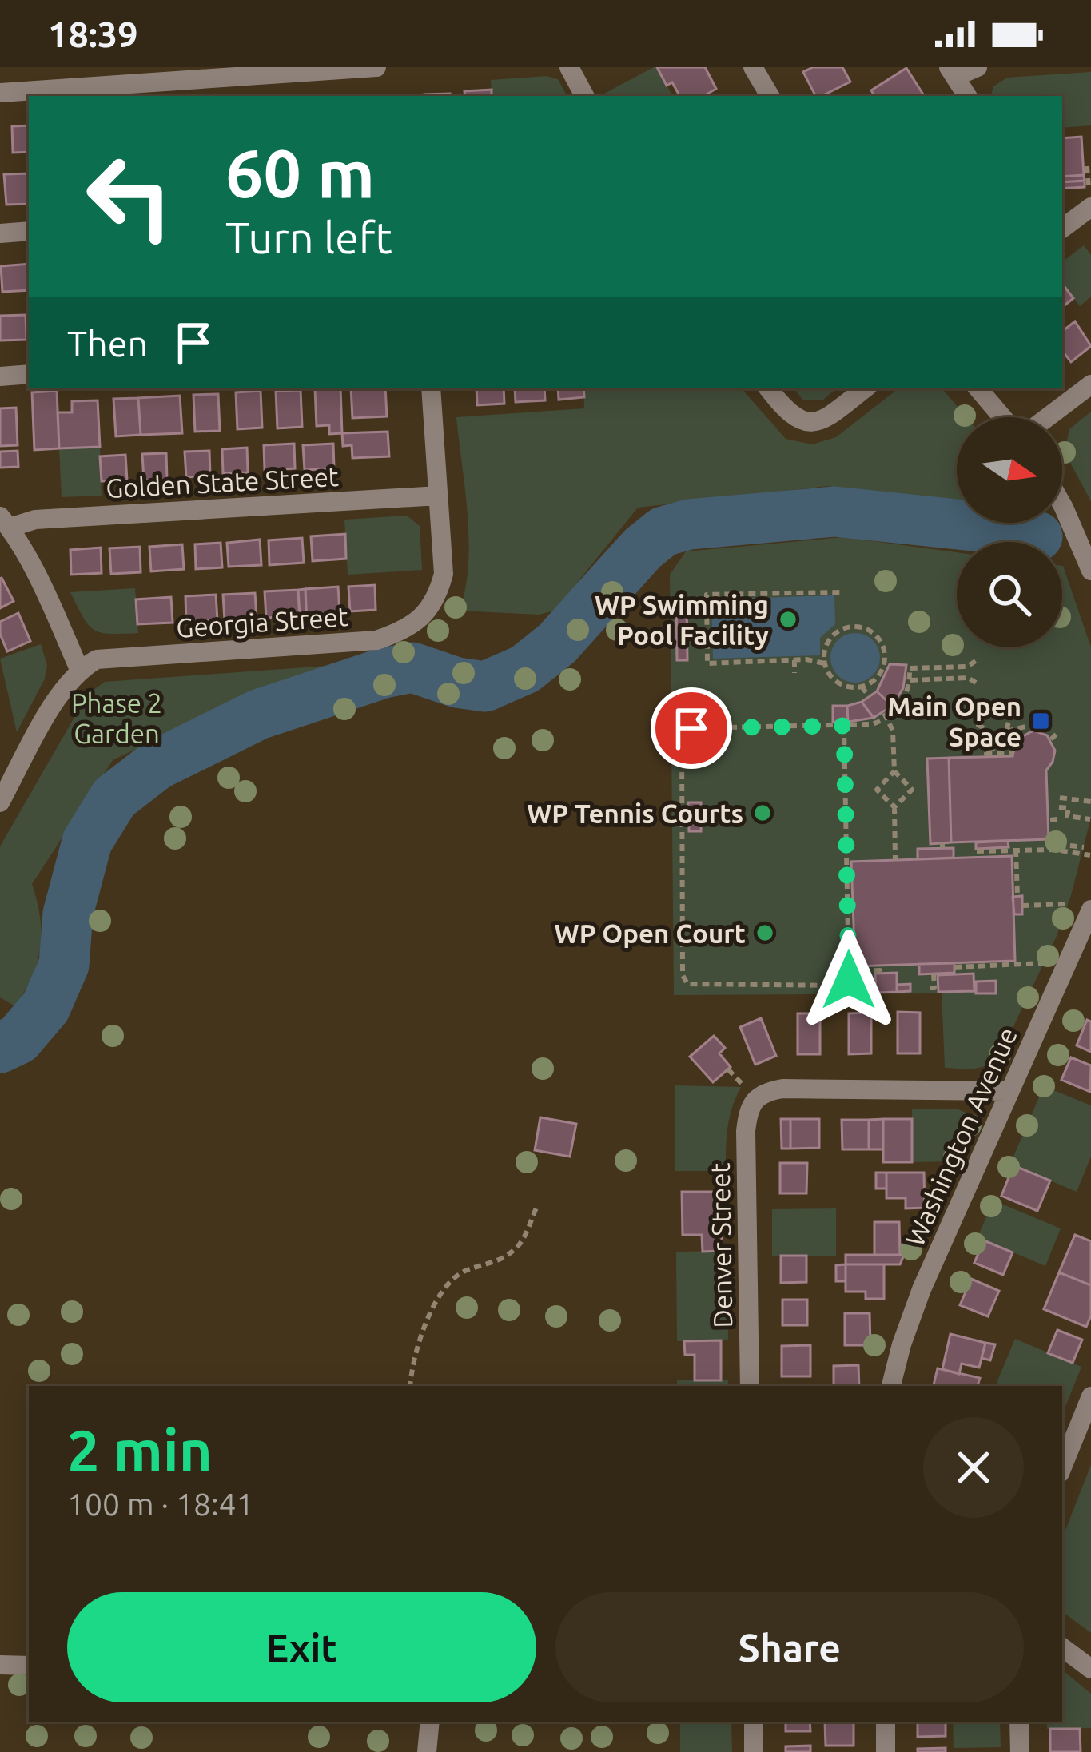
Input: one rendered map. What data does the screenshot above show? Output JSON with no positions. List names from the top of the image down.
{
  "streets": {
    "street": [
      "Golden State Street",
      "Georgia Street",
      "Washington Avenue",
      "Denver Street"
    ]
  },
  "crossings": [
    ["Golden State Street", "Georgia Street"]
  ],
  "parks": ["Phase 2 Garden"],
  "places": {
    "other": ["WP Swimming Pool Facility", "WP Tennis Courts", "WP Open Court"],
    "transit": ["Main Open Space"]
  },
  "north": "right",
  "page": {
    "status": "18:39",
    "turn": ["60 m", "Turn left"],
    "then": "Then",
    "heading": ["2 min", "100 m · 18:41"],
    "buttons": ["Exit", "Share"]
  }
}
